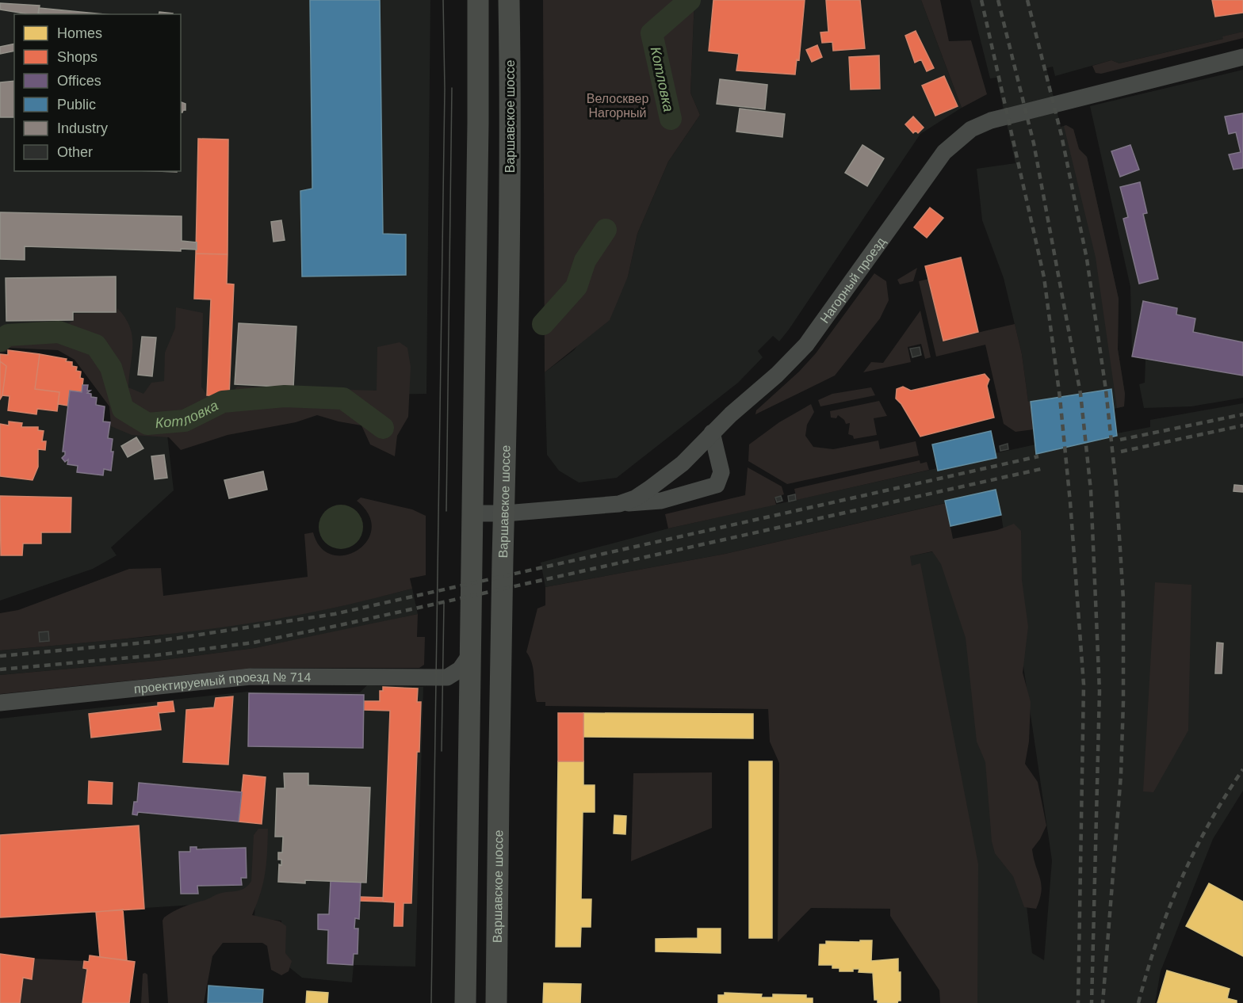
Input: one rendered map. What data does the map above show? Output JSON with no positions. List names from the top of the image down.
{
  "streets": {
    "main road": ["Варшавское шоссе"],
    "street": ["Нагорный проезд", "проектируемый проезд № 714"]
  },
  "crossings": [
    ["Варшавское шоссе", "Нагорный проезд"]
  ],
  "water": ["Котловка"],
  "parks": ["Велосквер Нагорный"],
  "legend": [
    "Homes",
    "Shops",
    "Offices",
    "Public",
    "Industry",
    "Other"
  ]
}
